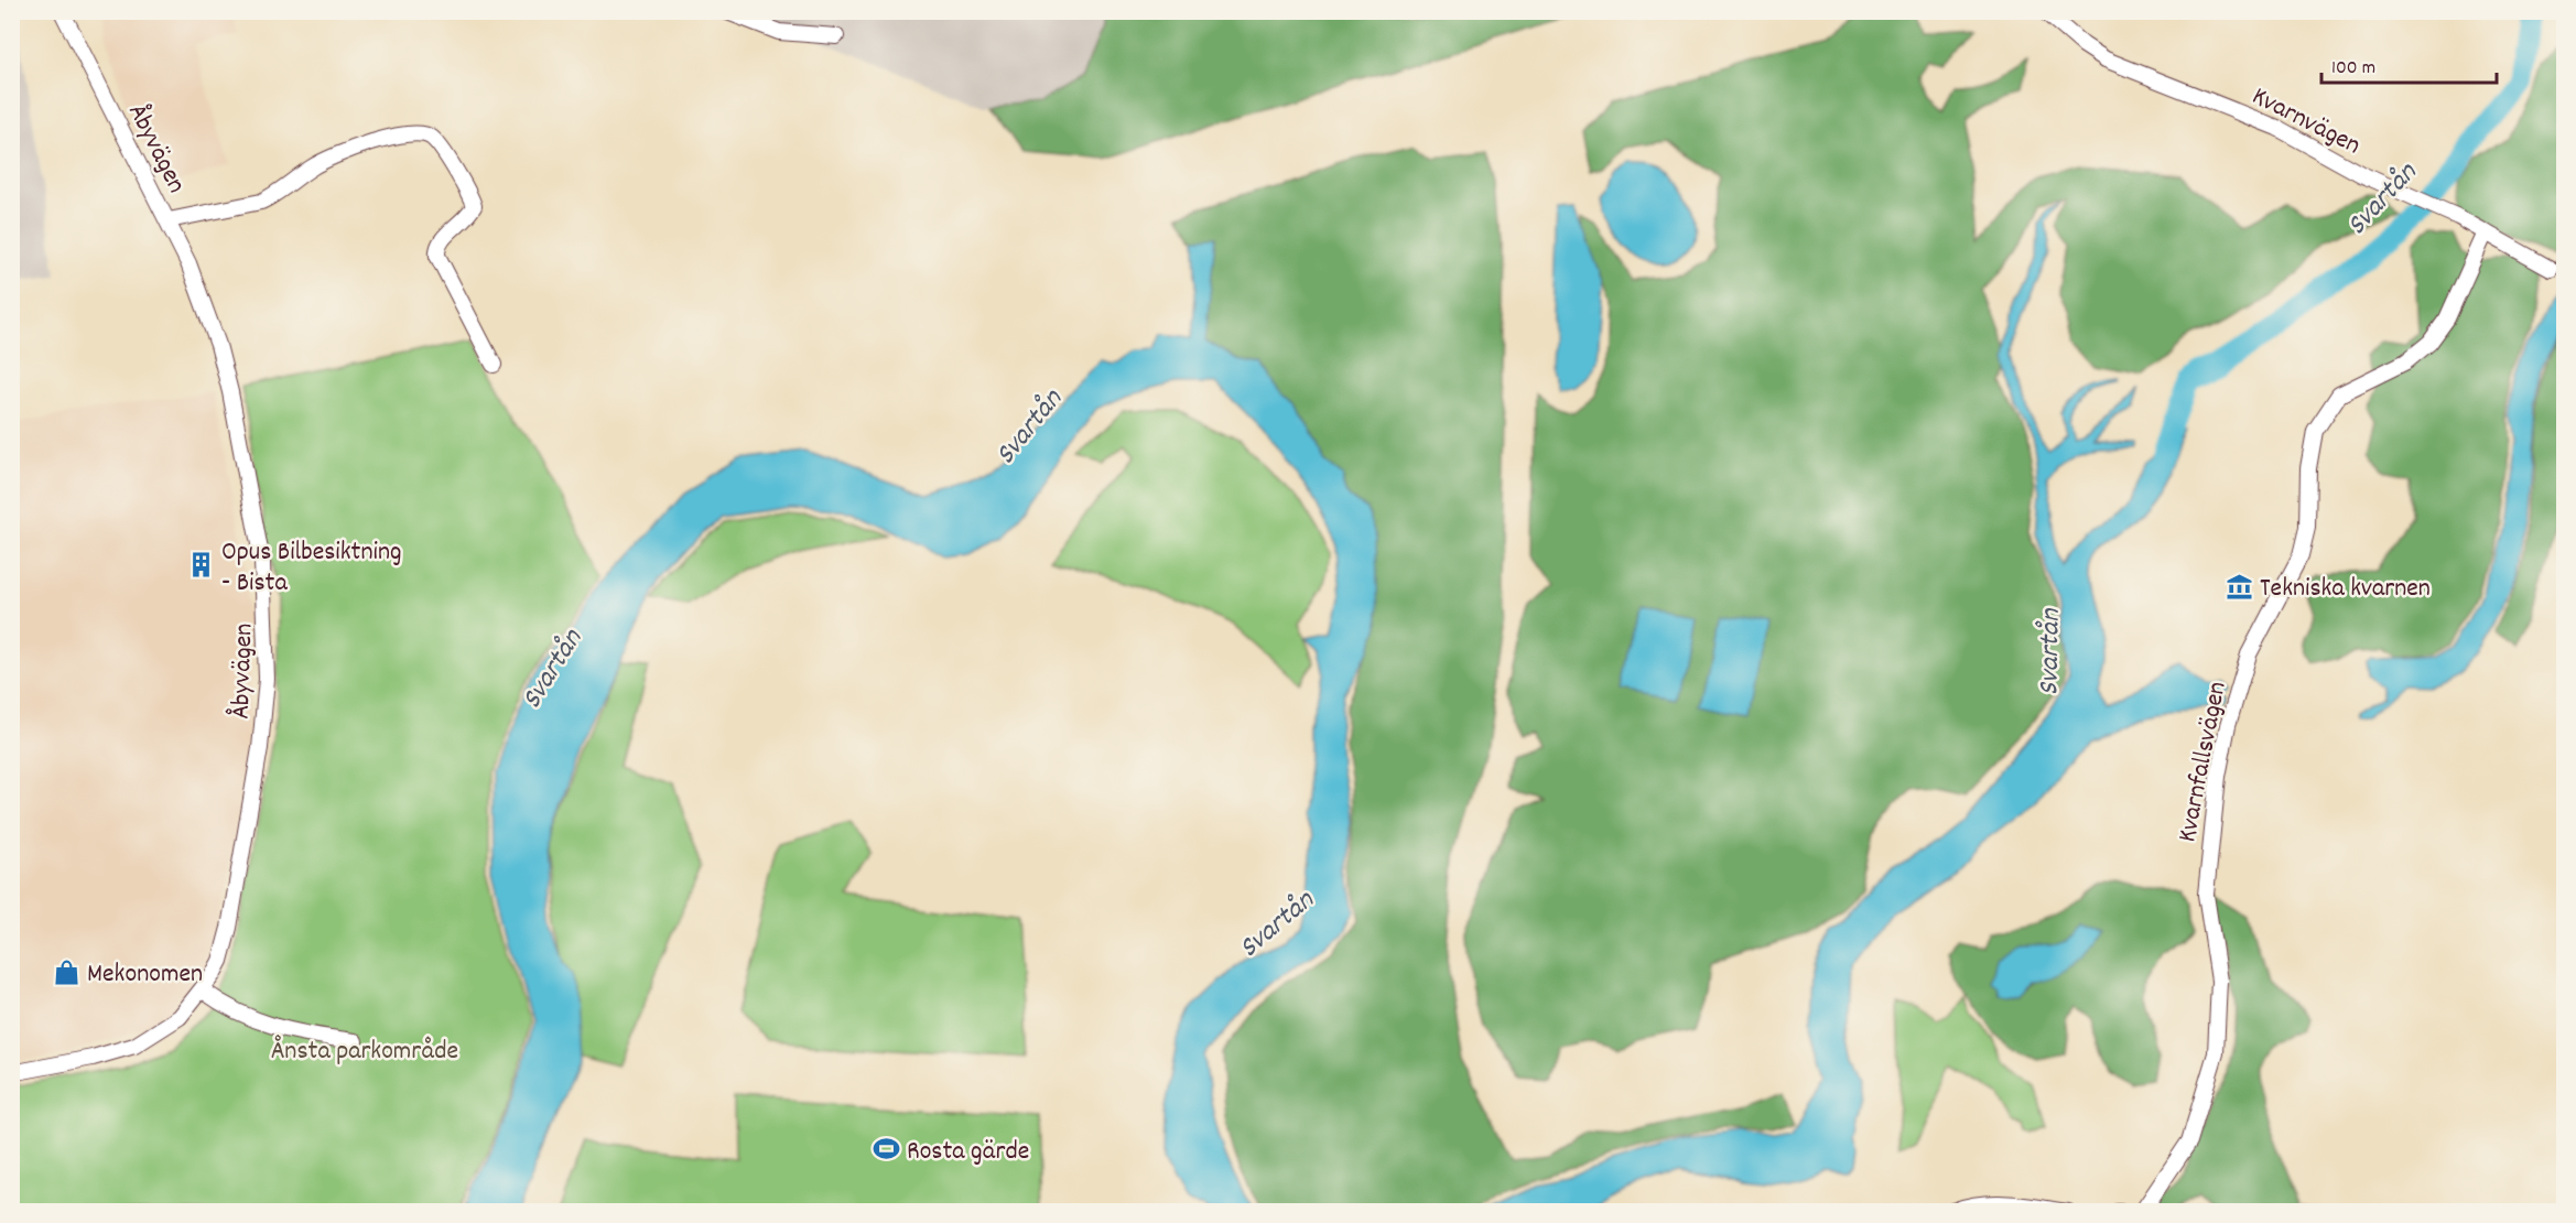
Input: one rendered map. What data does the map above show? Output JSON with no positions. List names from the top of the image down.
{
  "streets": {
    "street": ["Kvarnvägen", "Åbyvägen", "Kvarnfallsvägen"]
  },
  "crossings": [
    ["Kvarnvägen", "Kvarnfallsvägen"]
  ],
  "water": ["Svartån"],
  "parks": ["Ånsta parkområde"],
  "places": {
    "building": ["Opus Bilbesiktning - Bista"],
    "museum": ["Tekniska kvarnen"],
    "shop": ["Mekonomen"],
    "sports": ["Rosta gärde"]
  },
  "scale_bar": "100 m"
}
